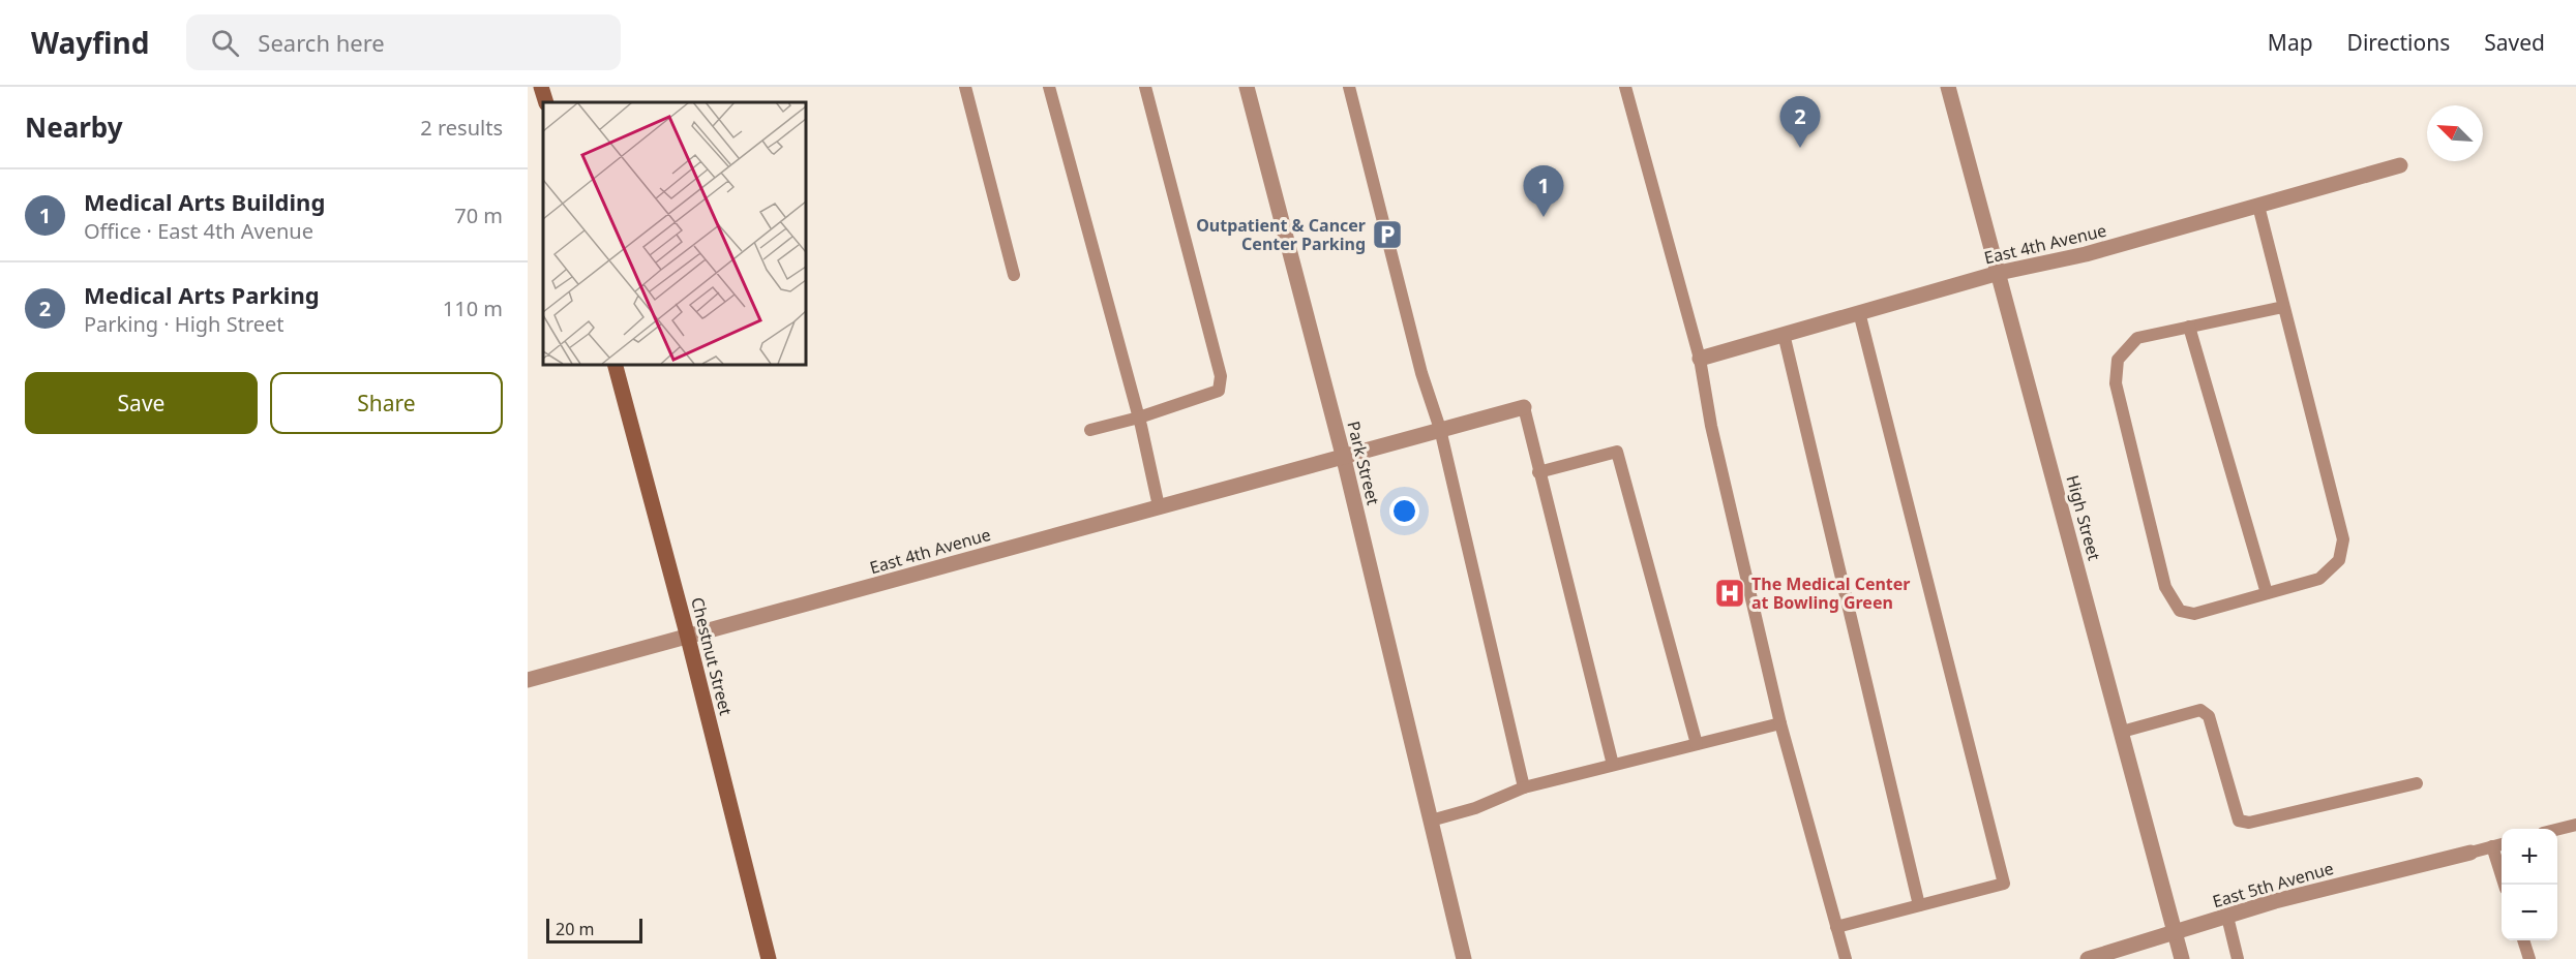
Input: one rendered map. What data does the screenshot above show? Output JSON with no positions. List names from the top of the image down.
{
  "streets": {
    "street": [
      "East 4th Avenue",
      "Park Street",
      "High Street",
      "Chestnut Street",
      "East 5th Avenue"
    ]
  },
  "crossings": [
    ["East 4th Avenue", "Park Street"],
    ["East 4th Avenue", "High Street"],
    ["East 4th Avenue", "Chestnut Street"],
    ["High Street", "East 5th Avenue"]
  ],
  "places": {
    "parking": ["Outpatient & Cancer Center Parking"],
    "hospital": ["The Medical Center at Bowling Green"]
  },
  "scale_bar": "20 m",
  "north": "top left",
  "page": {
    "header": "Wayfind",
    "search": "Search here",
    "nav": ["Map", "Directions", "Saved"],
    "heading": ["Nearby", "2 results"],
    "pins": ["2", "1"],
    "list": [
      {
        "mark": "1",
        "name": "Medical Arts Building",
        "note": "Office · East 4th Avenue",
        "value": "70 m"
      },
      {
        "mark": "2",
        "name": "Medical Arts Parking",
        "note": "Parking · High Street",
        "value": "110 m"
      }
    ],
    "buttons": ["Save", "Share"],
    "map_buttons": ["+", "−"],
    "scale": "20 m"
  }
}
